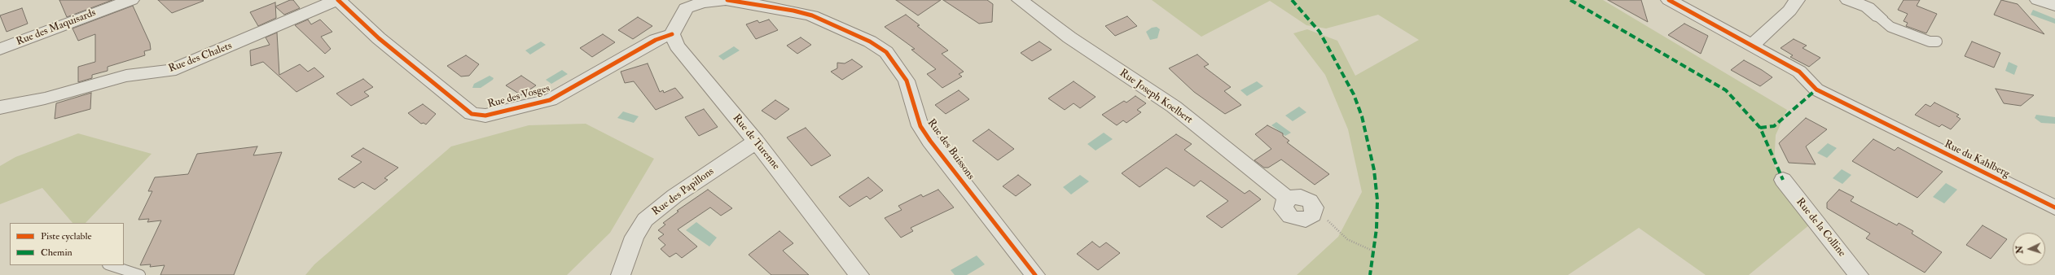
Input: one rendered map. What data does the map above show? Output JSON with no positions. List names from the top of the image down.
{
  "streets": {
    "street": [
      "Rue des Maquisards",
      "Rue des Chalets",
      "Rue des Vosges",
      "Rue Joseph Koelbert",
      "Rue de Turenne",
      "Rue des Buissons",
      "Rue du Kahlberg",
      "Rue des Papillons",
      "Rue de la Colline"
    ]
  },
  "crossings": [
    ["Rue des Chalets", "Rue des Vosges"],
    ["Rue des Vosges", "Rue de Turenne"],
    ["Rue de Turenne", "Rue des Papillons"]
  ],
  "legend": ["Piste cyclable", "Chemin"],
  "north": "left"
}
